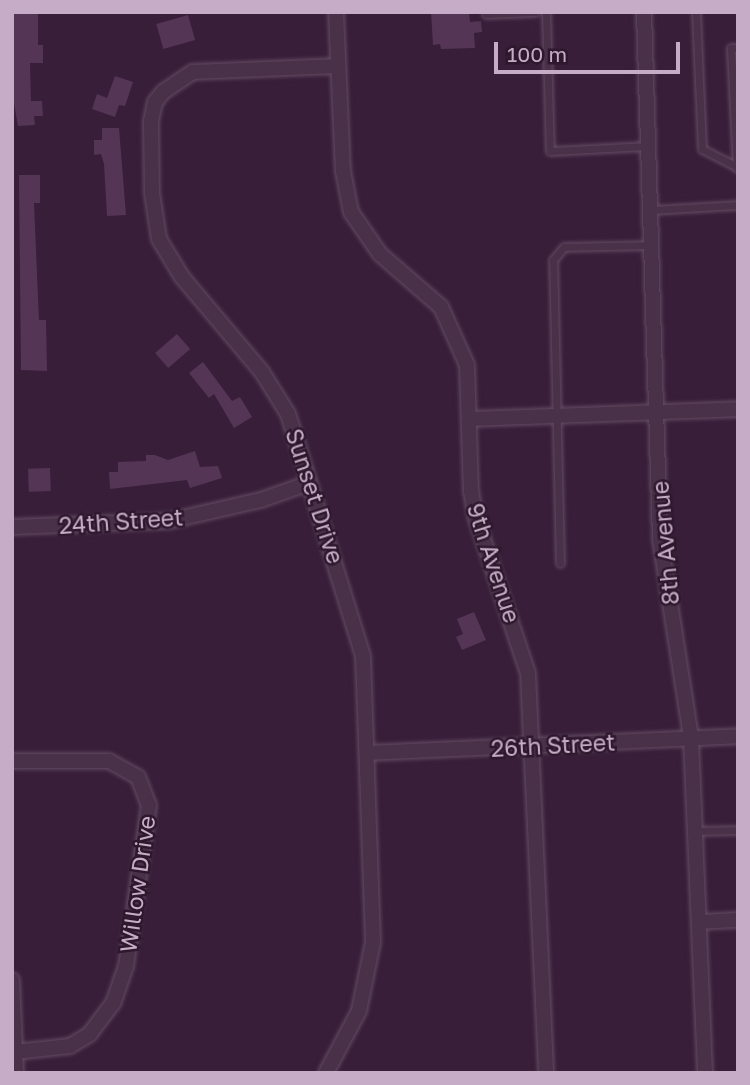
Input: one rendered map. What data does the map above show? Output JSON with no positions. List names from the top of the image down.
{
  "streets": {
    "street": [
      "Sunset Drive",
      "24th Street",
      "8th Avenue",
      "9th Avenue",
      "26th Street",
      "Willow Drive"
    ]
  },
  "crossings": [
    ["Sunset Drive", "24th Street"],
    ["Sunset Drive", "9th Avenue"],
    ["Sunset Drive", "26th Street"],
    ["8th Avenue", "26th Street"],
    ["9th Avenue", "26th Street"]
  ],
  "scale_bar": "100 m"
}
